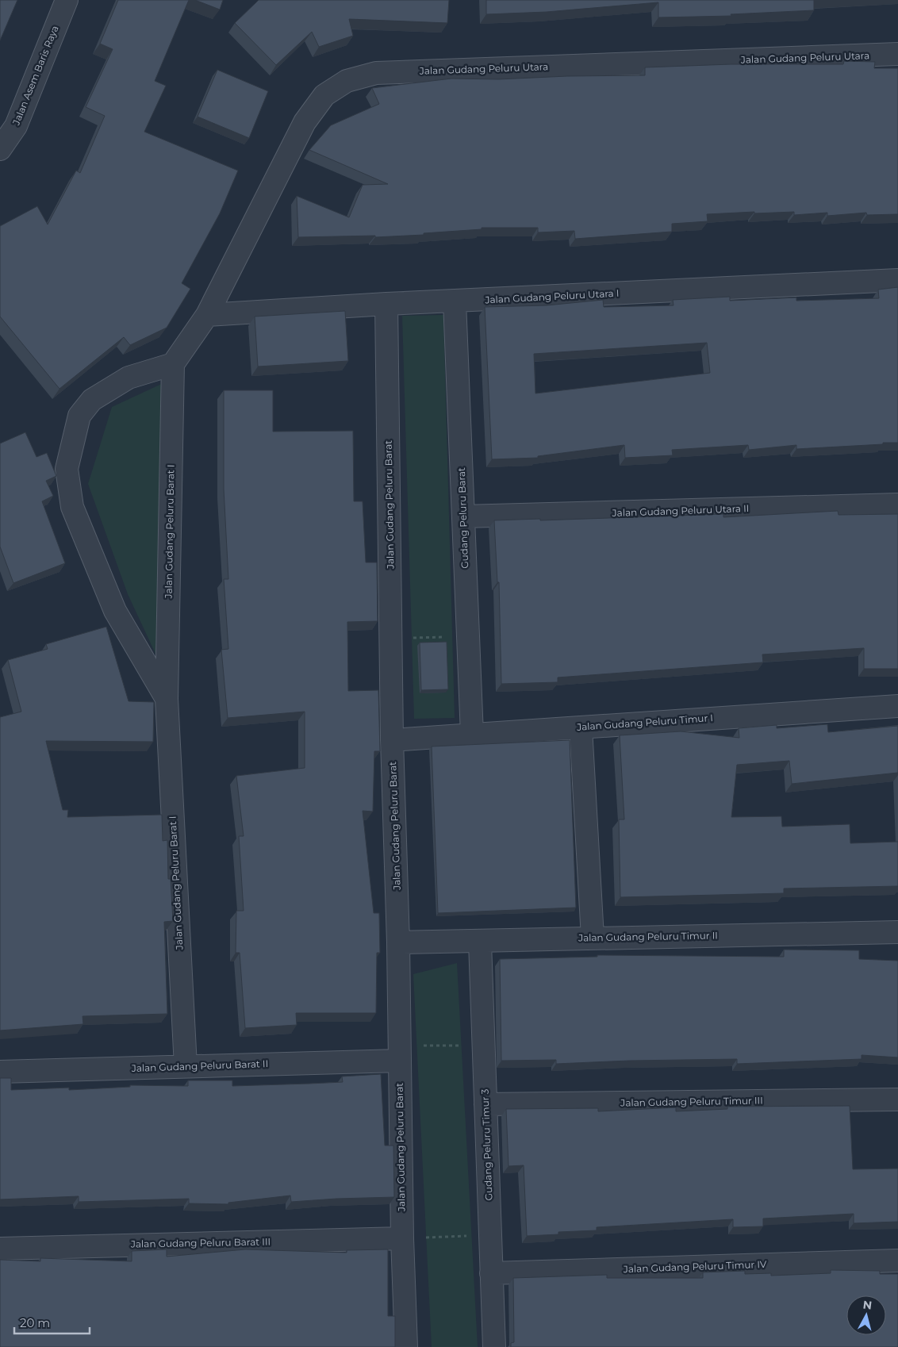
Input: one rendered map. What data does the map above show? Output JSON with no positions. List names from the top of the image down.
{
  "streets": {
    "street": [
      "Jalan Gudang Peluru Utara",
      "Jalan Asem Baris Raya",
      "Jalan Gudang Peluru Utara I",
      "Jalan Gudang Peluru Barat",
      "Jalan Gudang Peluru Utara II",
      "Gudang Peluru Barat",
      "Jalan Gudang Peluru Barat I",
      "Jalan Gudang Peluru Timur I",
      "Jalan Gudang Peluru Timur II",
      "Jalan Gudang Peluru Barat II",
      "Jalan Gudang Peluru Timur III",
      "Gudang Peluru Timur 3",
      "Jalan Gudang Peluru Barat III",
      "Jalan Gudang Peluru Timur IV"
    ]
  },
  "crossings": [
    ["Jalan Gudang Peluru Utara", "Jalan Gudang Peluru Utara I"],
    ["Jalan Gudang Peluru Utara I", "Jalan Gudang Peluru Barat"],
    ["Jalan Gudang Peluru Utara I", "Gudang Peluru Barat"],
    ["Jalan Gudang Peluru Barat", "Jalan Gudang Peluru Timur I"],
    ["Jalan Gudang Peluru Barat", "Jalan Gudang Peluru Timur II"],
    ["Jalan Gudang Peluru Barat", "Jalan Gudang Peluru Barat II"],
    ["Jalan Gudang Peluru Barat", "Jalan Gudang Peluru Barat III"],
    ["Jalan Gudang Peluru Utara II", "Gudang Peluru Barat"],
    ["Gudang Peluru Barat", "Jalan Gudang Peluru Timur I"],
    ["Jalan Gudang Peluru Barat I", "Jalan Gudang Peluru Barat II"],
    ["Jalan Gudang Peluru Timur II", "Gudang Peluru Timur 3"],
    ["Jalan Gudang Peluru Timur III", "Gudang Peluru Timur 3"],
    ["Gudang Peluru Timur 3", "Jalan Gudang Peluru Timur IV"]
  ],
  "scale_bar": "20 m",
  "north": "top"
}
